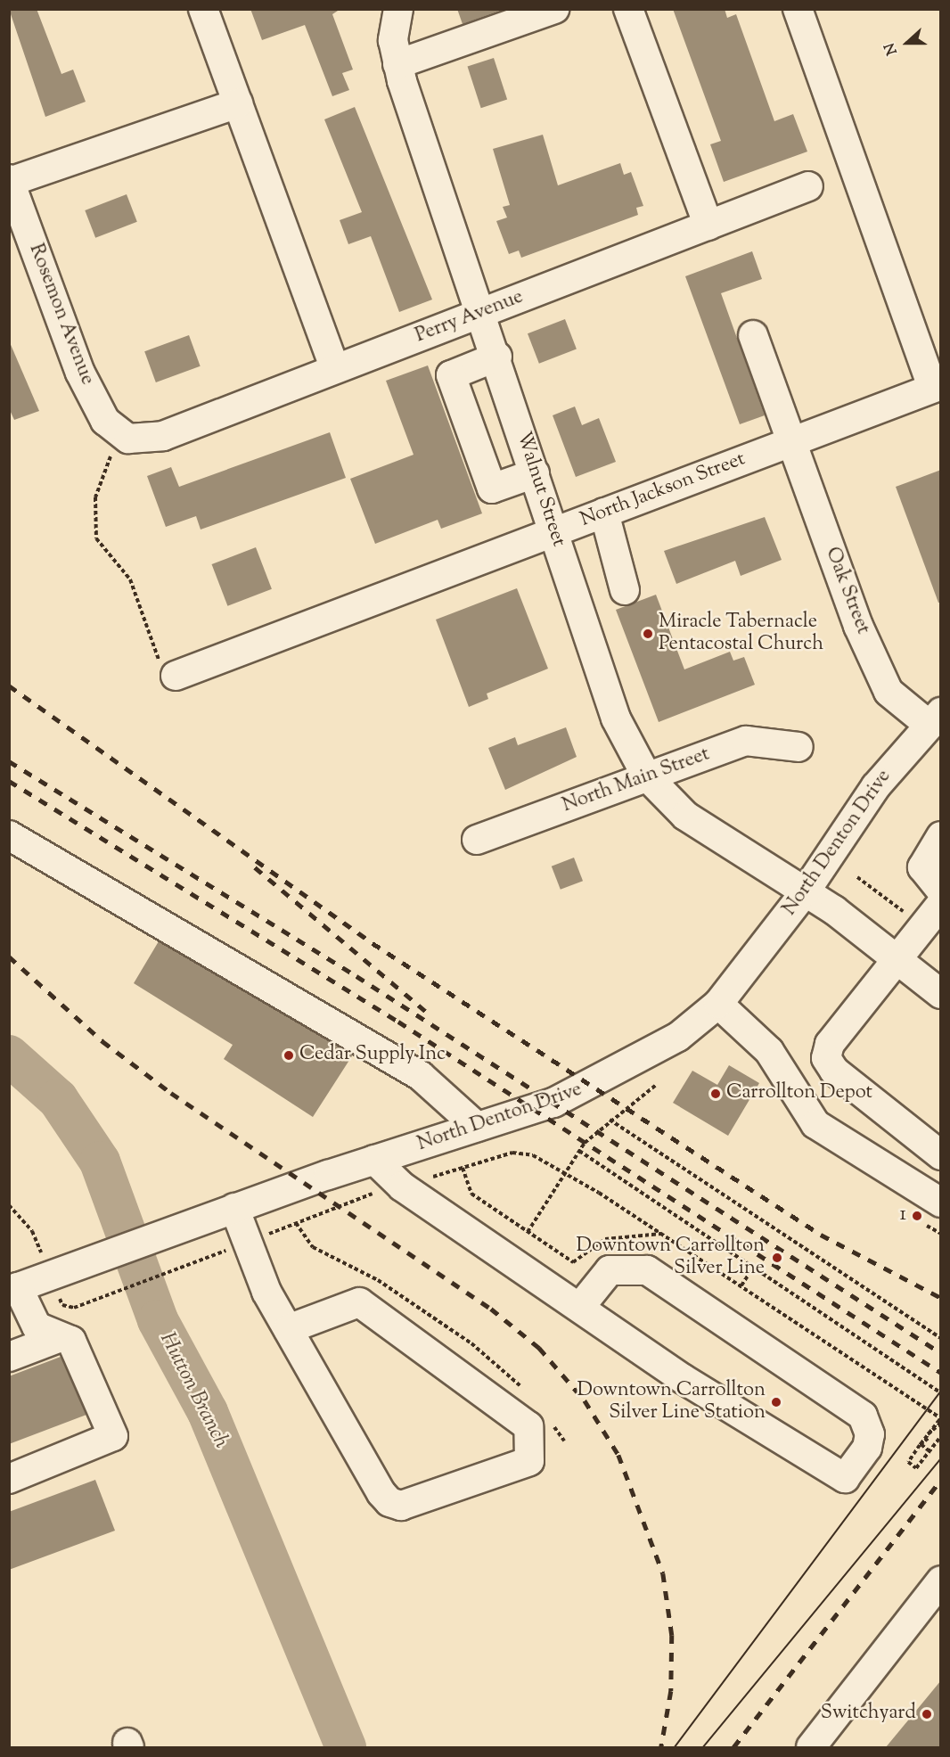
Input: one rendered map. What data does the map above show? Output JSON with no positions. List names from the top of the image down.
{
  "streets": {
    "street": [
      "Rosemon Avenue",
      "Perry Avenue",
      "Walnut Street",
      "North Jackson Street",
      "Oak Street",
      "North Main Street",
      "North Denton Drive"
    ]
  },
  "crossings": [
    ["Rosemon Avenue", "Perry Avenue"],
    ["Perry Avenue", "Walnut Street"],
    ["Walnut Street", "North Jackson Street"],
    ["Walnut Street", "North Main Street"],
    ["Walnut Street", "North Denton Drive"],
    ["North Jackson Street", "Oak Street"],
    ["Oak Street", "North Denton Drive"]
  ],
  "water": ["Hutton Branch"],
  "places": [
    "Miracle Tabernacle Pentacostal Church",
    "Cedar Supply Inc",
    "Carrollton Depot",
    "1",
    "Downtown Carrollton Silver Line",
    "Downtown Carrollton Silver Line Station",
    "Switchyard"
  ],
  "north": "left"
}
